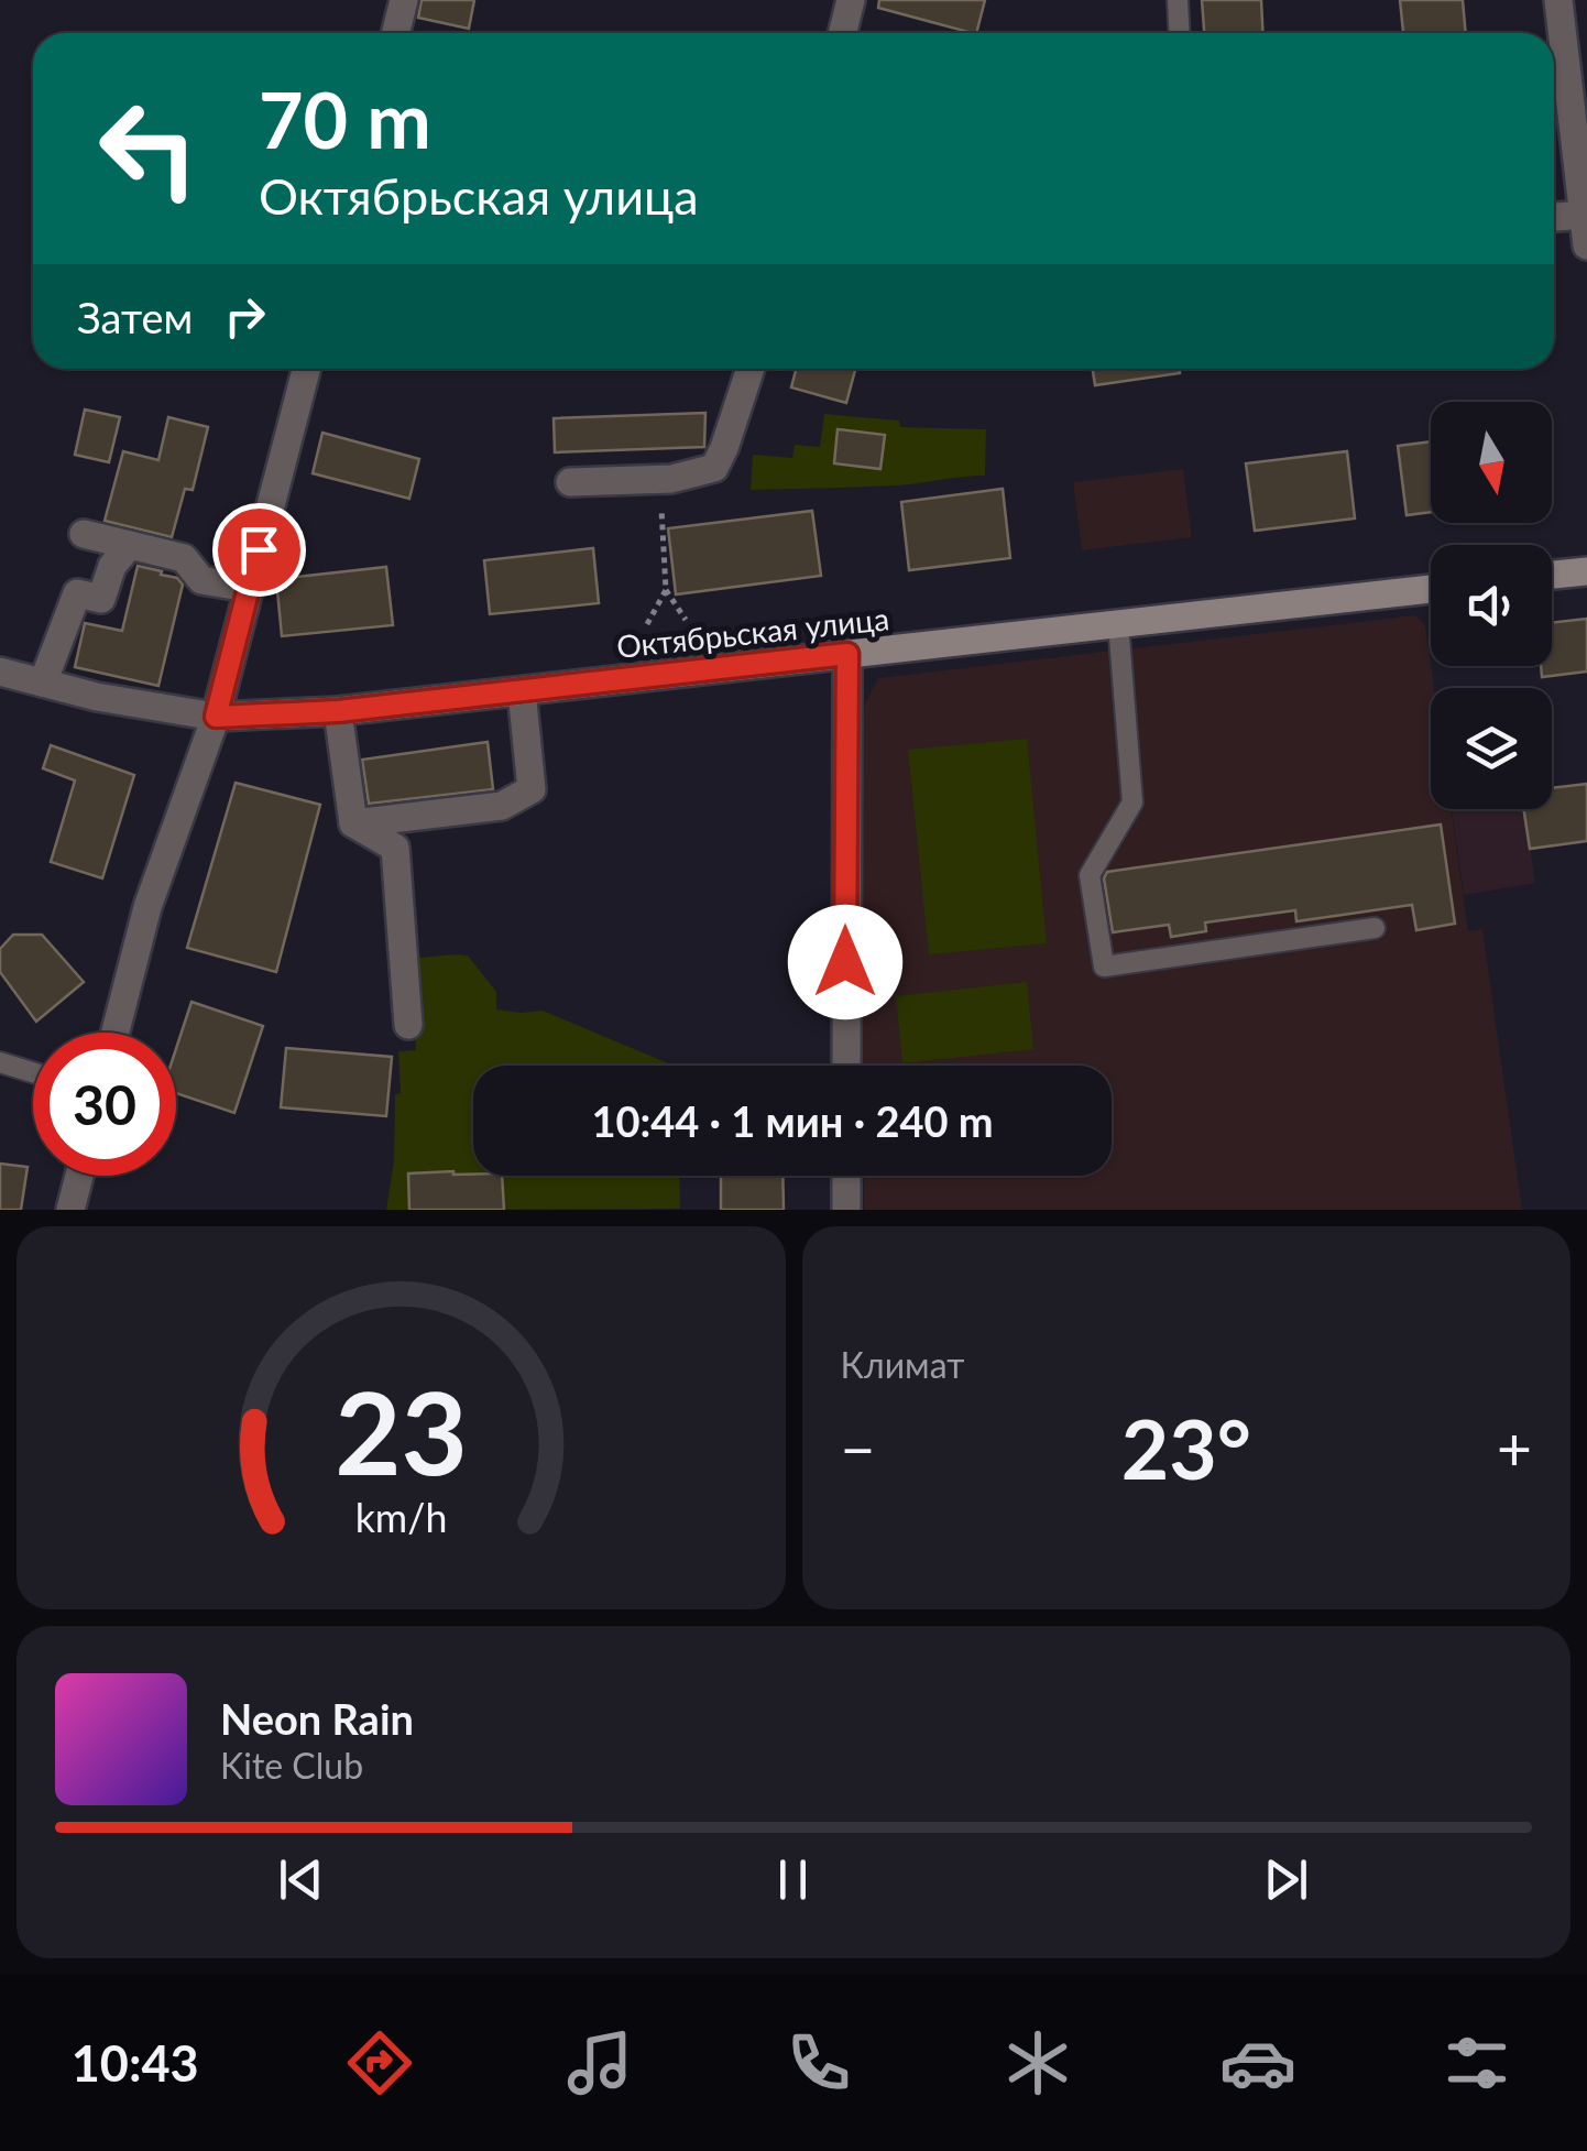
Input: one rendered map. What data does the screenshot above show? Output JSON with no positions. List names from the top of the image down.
{
  "streets": {
    "street": ["Октябрьская улица"]
  },
  "north": "bottom",
  "page": {
    "turn": ["70 m", "Октябрьская улица"],
    "then": "Затем",
    "limit": "30",
    "trip": "10:44 · 1 мин · 240 m",
    "tile": "Климат",
    "heat": ["−", "23°", "+"],
    "song": ["Neon Rain", "Kite Club"],
    "tabs": "10:43",
    "gauge": ["23", "km/h"]
  }
}
